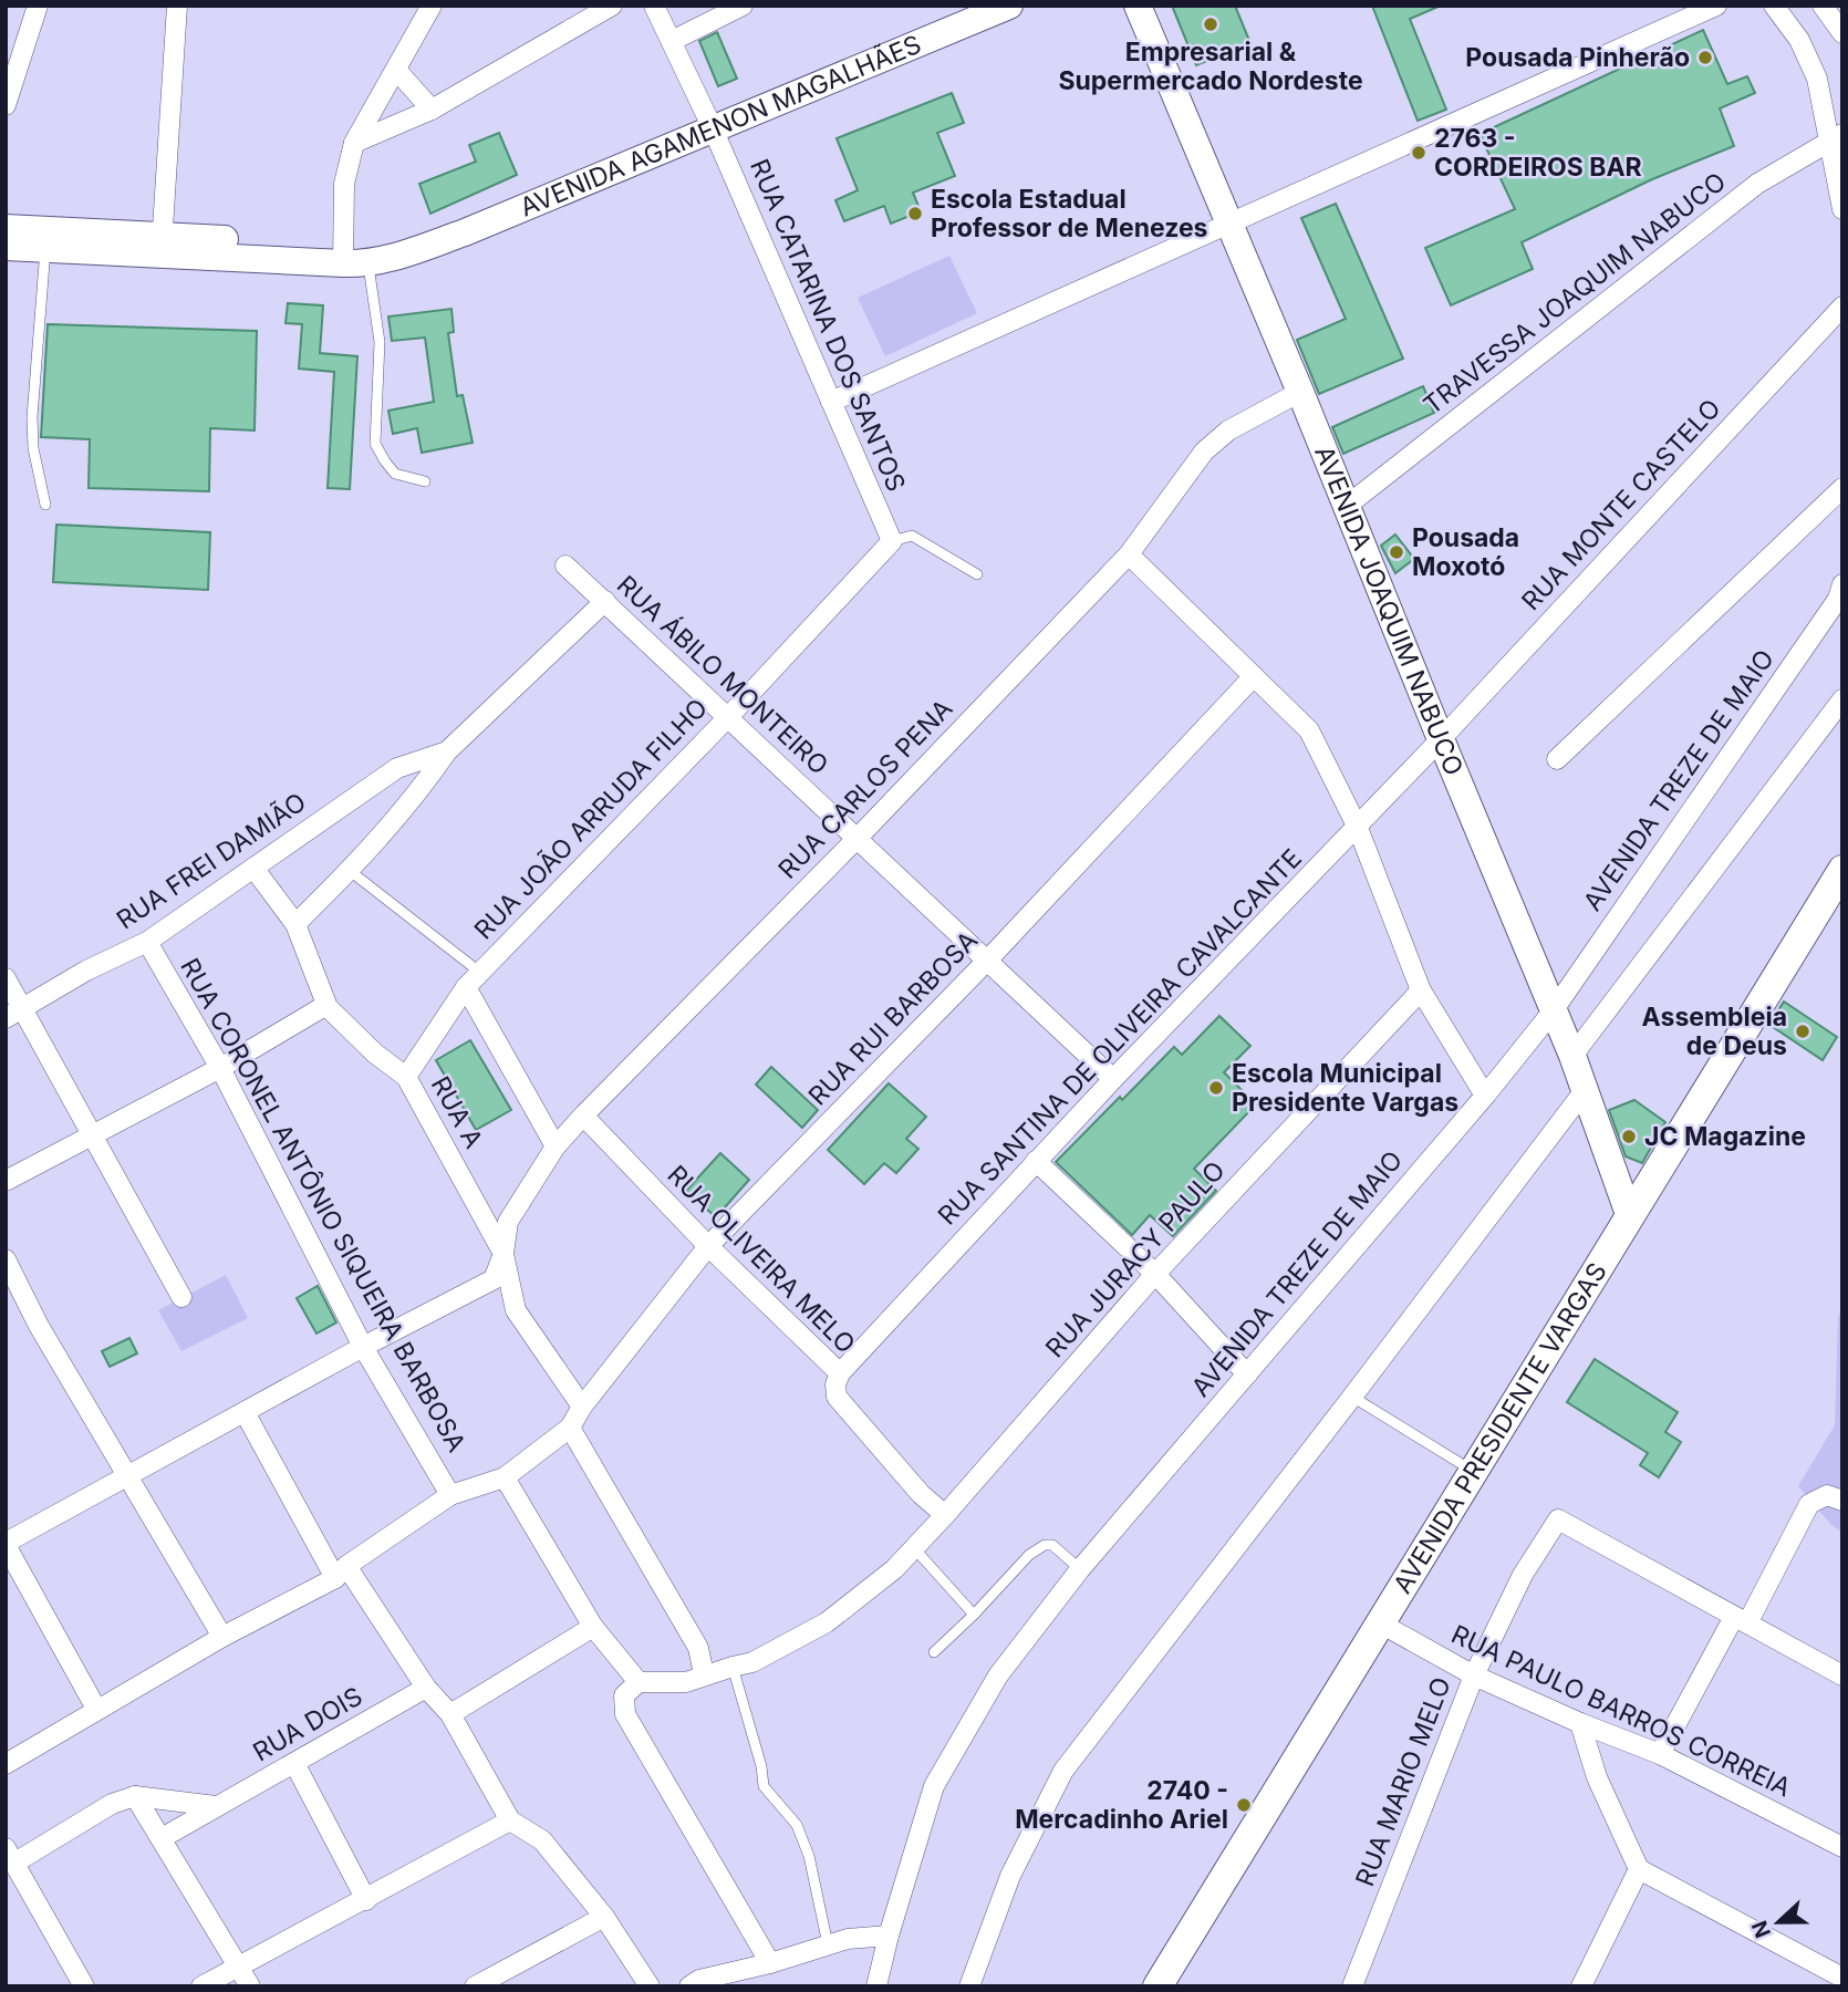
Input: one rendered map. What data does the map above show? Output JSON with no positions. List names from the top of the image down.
{
  "streets": {
    "main road": ["AVENIDA AGAMENON MAGALHÃES", "AVENIDA JOAQUIM NABUCO", "AVENIDA PRESIDENTE VARGAS"],
    "street": [
      "TRAVESSA JOAQUIM NABUCO",
      "RUA CATARINA DOS SANTOS",
      "RUA MONTE CASTELO",
      "RUA ÁBILO MONTEIRO",
      "AVENIDA TREZE DE MAIO",
      "RUA CARLOS PENA",
      "RUA JOÃO ARRUDA FILHO",
      "RUA FREI DAMIÃO",
      "RUA RUI BARBOSA",
      "RUA SANTINA DE OLIVEIRA CAVALCANTE",
      "RUA A",
      "RUA CORONEL ANTÔNIO SIQUEIRA BARBOSA",
      "RUA OLIVEIRA MELO",
      "RUA JURACY PAULO",
      "RUA PAULO BARROS CORREIA",
      "RUA DOIS",
      "RUA MARIO MELO"
    ]
  },
  "crossings": [
    ["AVENIDA AGAMENON MAGALHÃES", "RUA CATARINA DOS SANTOS"],
    ["TRAVESSA JOAQUIM NABUCO", "AVENIDA JOAQUIM NABUCO"],
    ["RUA CATARINA DOS SANTOS", "RUA JOÃO ARRUDA FILHO"],
    ["RUA MONTE CASTELO", "AVENIDA JOAQUIM NABUCO"],
    ["RUA MONTE CASTELO", "RUA SANTINA DE OLIVEIRA CAVALCANTE"],
    ["AVENIDA JOAQUIM NABUCO", "AVENIDA TREZE DE MAIO"],
    ["AVENIDA JOAQUIM NABUCO", "RUA CARLOS PENA"],
    ["AVENIDA JOAQUIM NABUCO", "RUA SANTINA DE OLIVEIRA CAVALCANTE"],
    ["AVENIDA JOAQUIM NABUCO", "AVENIDA PRESIDENTE VARGAS"],
    ["RUA ÁBILO MONTEIRO", "RUA CARLOS PENA"],
    ["RUA ÁBILO MONTEIRO", "RUA JOÃO ARRUDA FILHO"],
    ["RUA ÁBILO MONTEIRO", "RUA FREI DAMIÃO"],
    ["RUA ÁBILO MONTEIRO", "RUA RUI BARBOSA"],
    ["RUA ÁBILO MONTEIRO", "RUA SANTINA DE OLIVEIRA CAVALCANTE"],
    ["RUA CARLOS PENA", "RUA A"],
    ["RUA CARLOS PENA", "RUA OLIVEIRA MELO"],
    ["RUA JOÃO ARRUDA FILHO", "RUA A"],
    ["RUA FREI DAMIÃO", "RUA A"],
    ["RUA FREI DAMIÃO", "RUA CORONEL ANTÔNIO SIQUEIRA BARBOSA"],
    ["RUA RUI BARBOSA", "RUA A"],
    ["RUA RUI BARBOSA", "RUA OLIVEIRA MELO"],
    ["RUA SANTINA DE OLIVEIRA CAVALCANTE", "RUA OLIVEIRA MELO"],
    ["RUA OLIVEIRA MELO", "RUA JURACY PAULO"],
    ["AVENIDA PRESIDENTE VARGAS", "RUA PAULO BARROS CORREIA"],
    ["RUA PAULO BARROS CORREIA", "RUA MARIO MELO"]
  ],
  "places": [
    "Empresarial & Supermercado Nordeste",
    "Pousada Pinherão",
    "2763 - CORDEIROS BAR",
    "Escola Estadual Professor de Menezes",
    "Pousada Moxotó",
    "Assembleia de Deus",
    "Escola Municipal Presidente Vargas",
    "JC Magazine",
    "2740 - Mercadinho Ariel"
  ],
  "north": "left"
}
